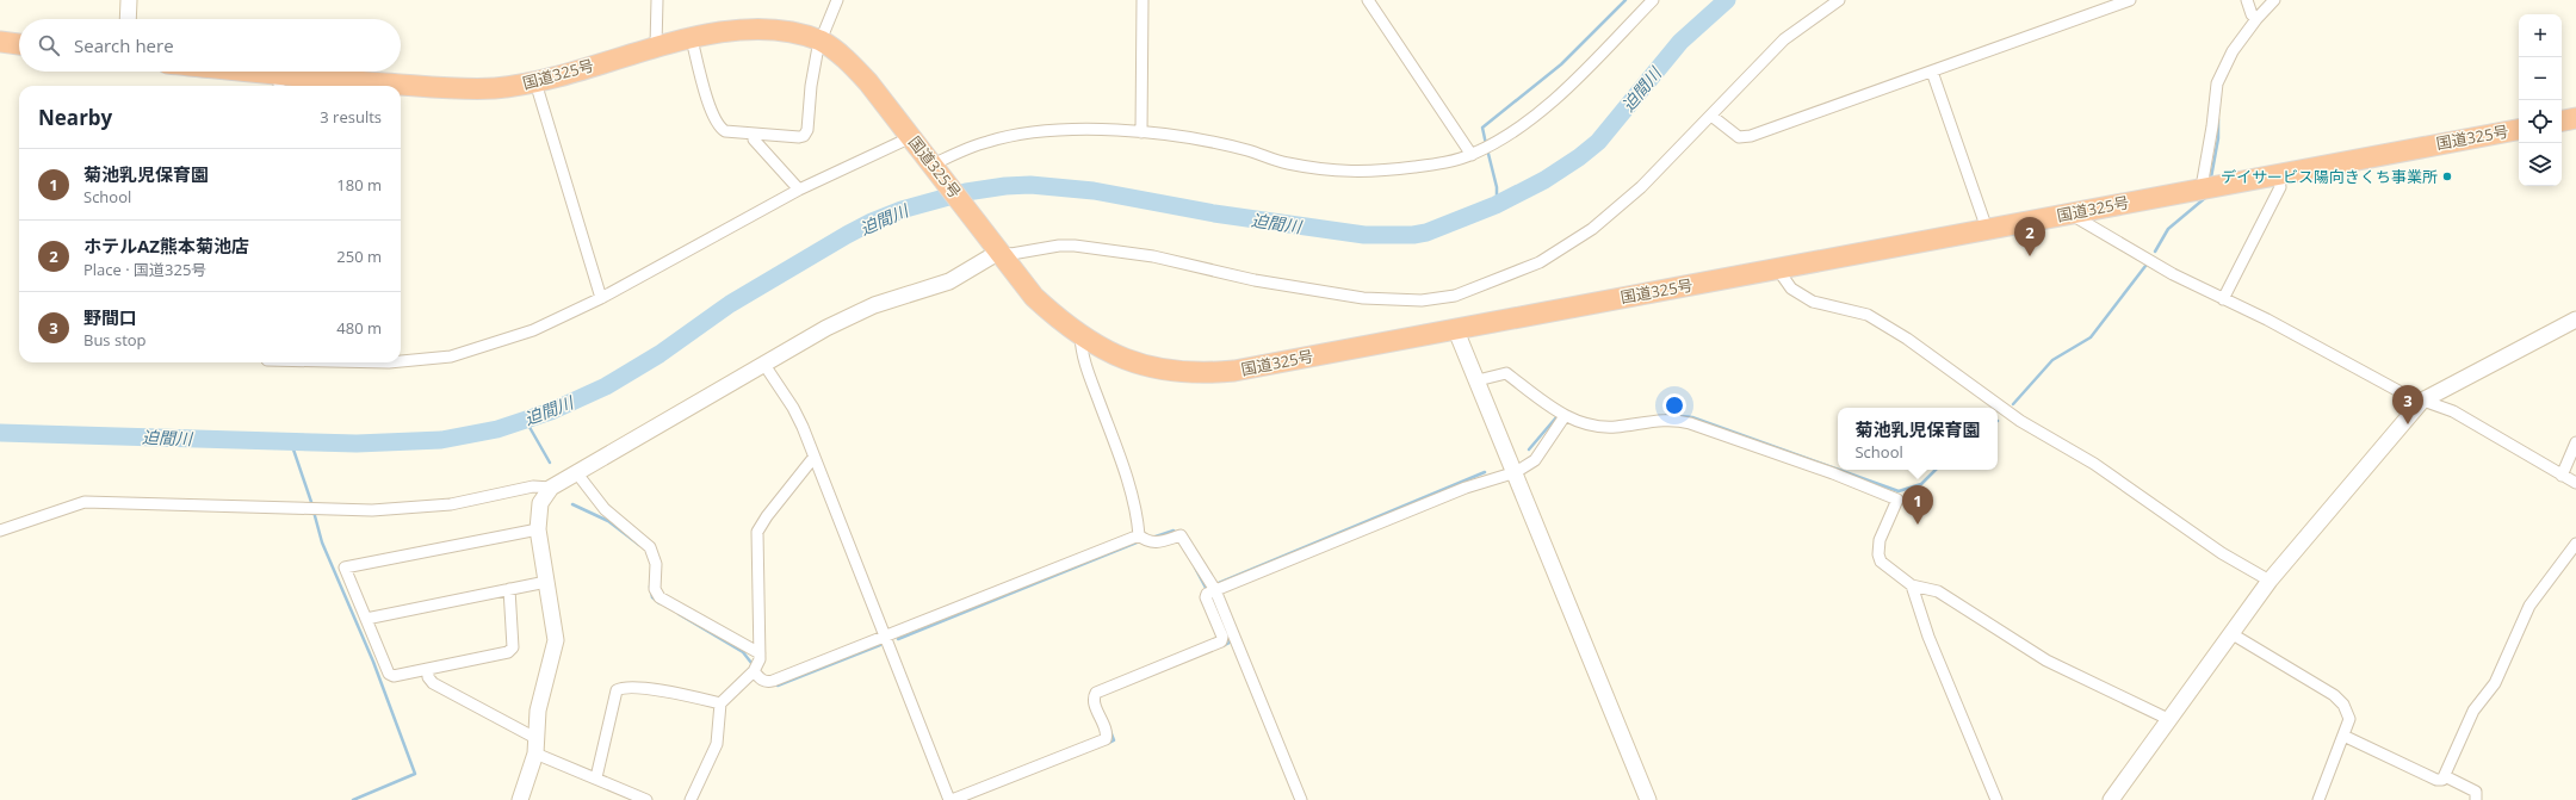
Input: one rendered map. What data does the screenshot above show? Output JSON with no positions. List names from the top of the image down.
{
  "streets": {
    "highway": ["国道325号"]
  },
  "water": ["迫間川"],
  "places": ["デイサービス陽向きくち事業所"],
  "page": {
    "map_buttons": ["+", "−"],
    "search": "Search here",
    "heading": ["Nearby", "3 results"],
    "list": [
      {
        "mark": "1",
        "name": "菊池乳児保育園",
        "note": "School",
        "value": "180 m"
      },
      {
        "mark": "2",
        "name": "ホテルAZ熊本菊池店",
        "note": "Place · 国道325号",
        "value": "250 m"
      },
      {
        "mark": "3",
        "name": "野間口",
        "note": "Bus stop",
        "value": "480 m"
      }
    ],
    "pins": ["2", "3", "1"],
    "popup": ["菊池乳児保育園", "School"]
  }
}
